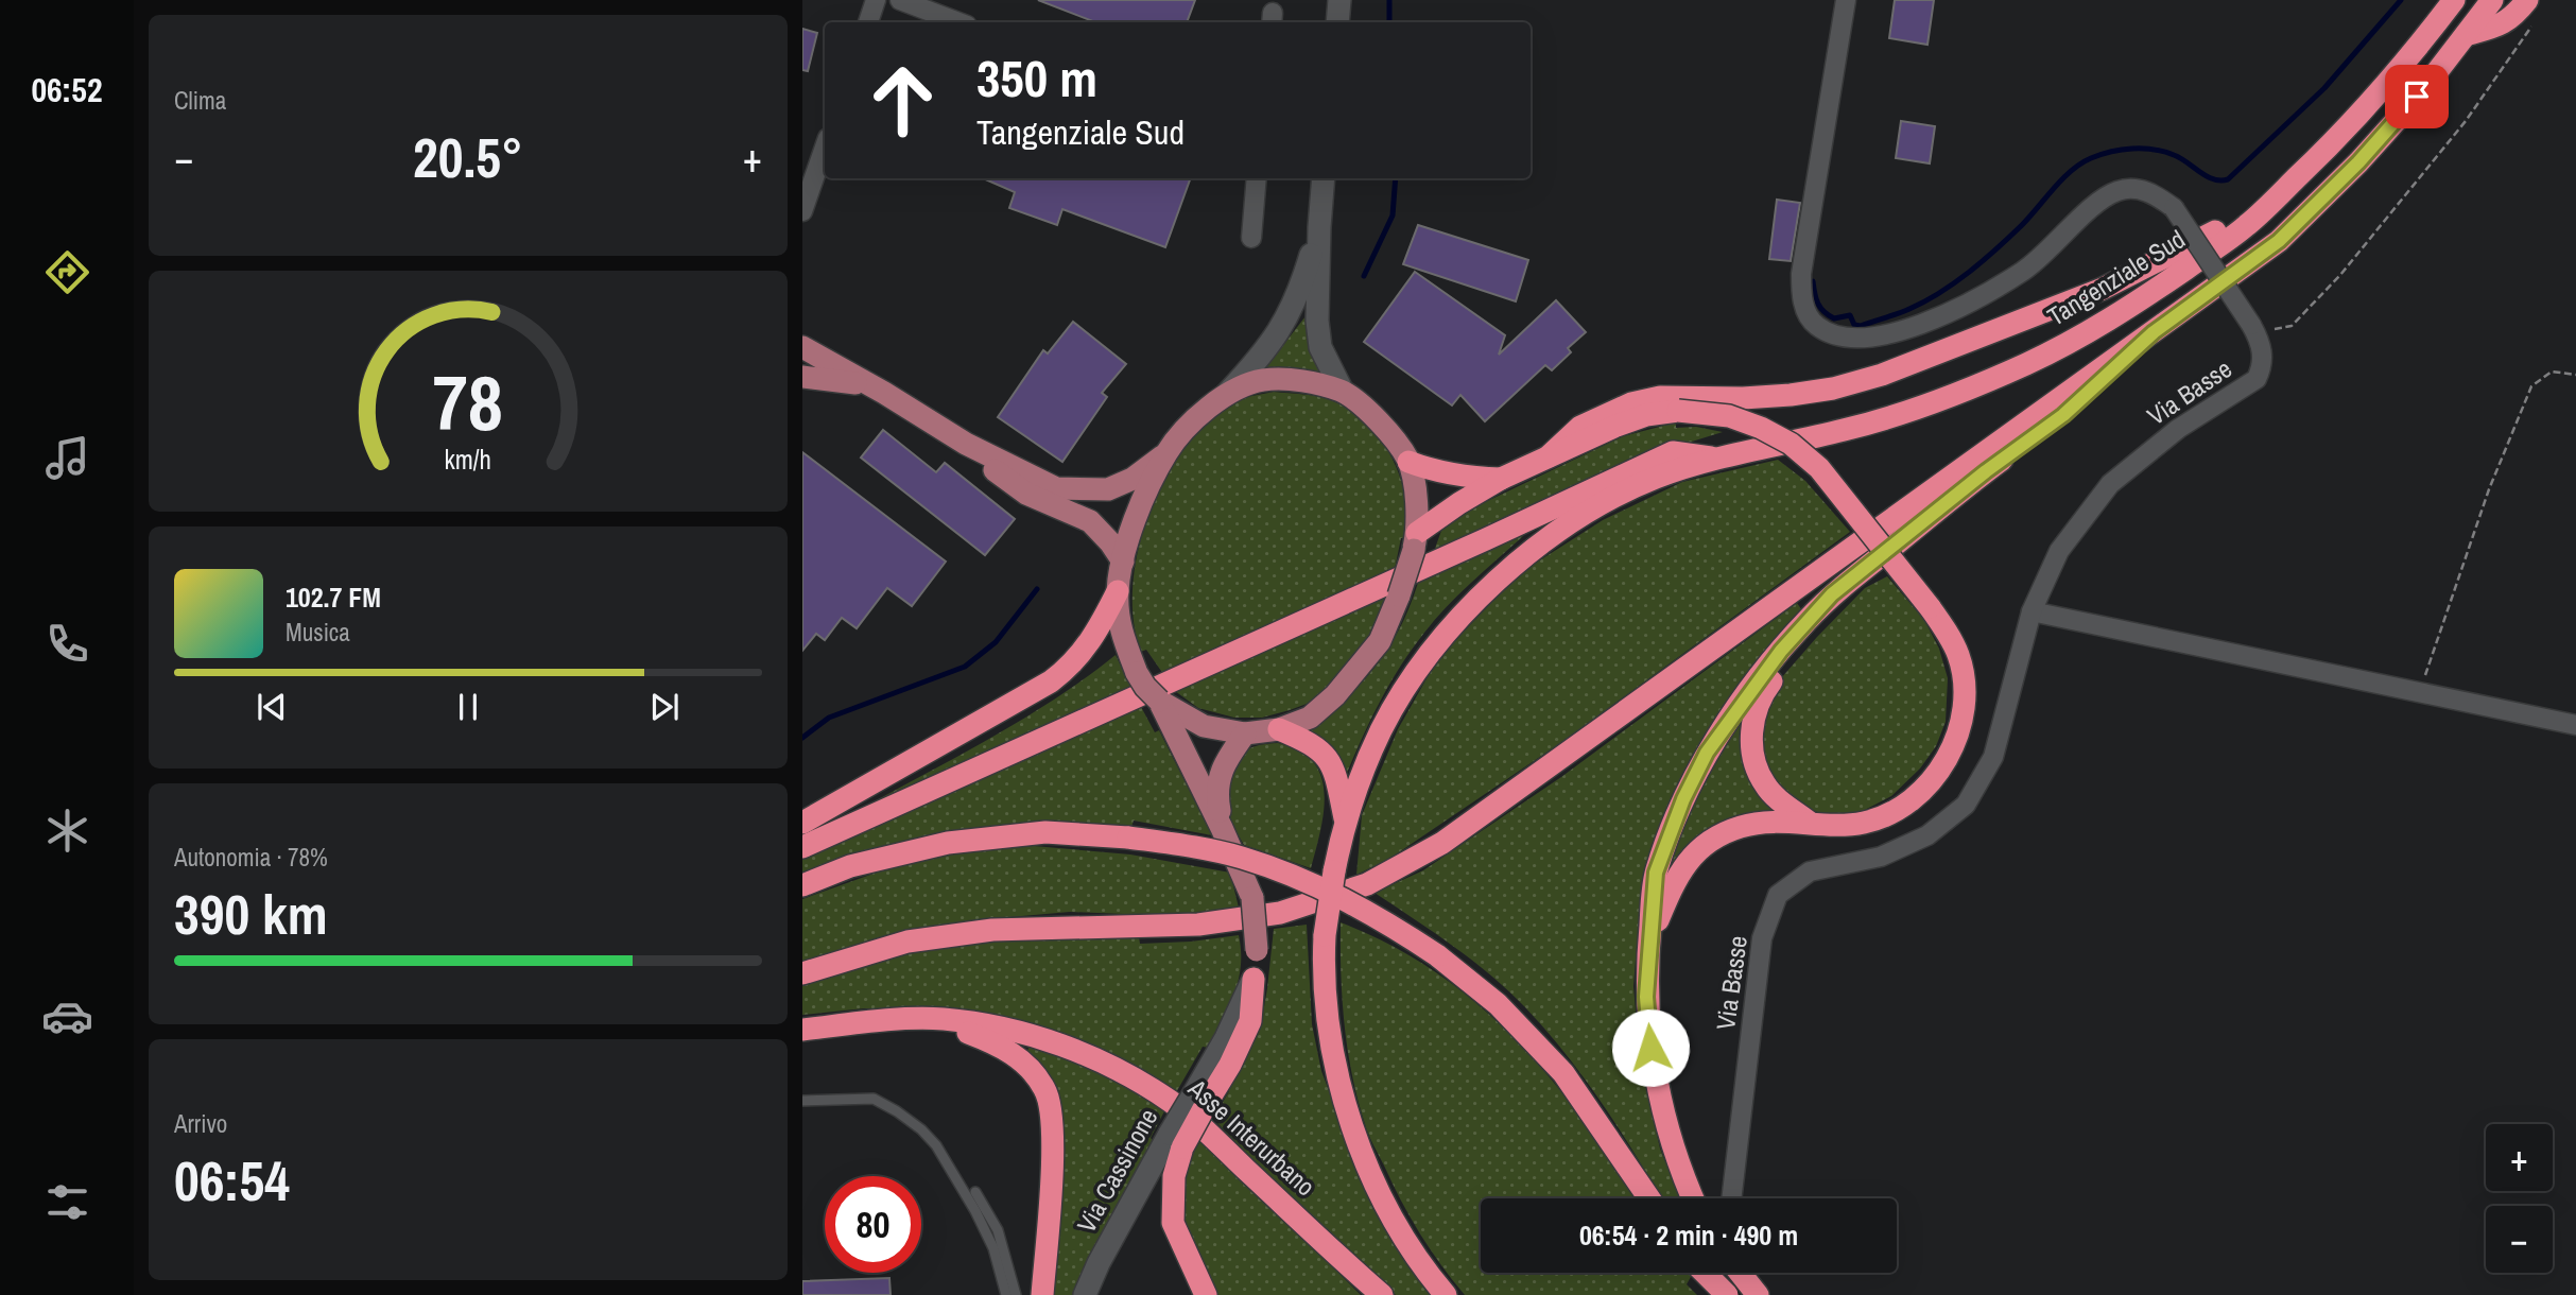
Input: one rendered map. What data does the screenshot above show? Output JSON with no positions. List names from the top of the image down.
{
  "streets": {
    "highway": ["Tangenziale Sud", "Asse Interurbano"],
    "main road": ["Via Cassinone"],
    "street": ["Via Basse"]
  },
  "page": {
    "tabs": "06:52",
    "tile": [
      "Clima",
      ["Autonomia · 78%", "390 km"],
      ["Arrivo", "06:54"]
    ],
    "turn": ["350 m", "Tangenziale Sud"],
    "heat": ["−", "20.5°", "+"],
    "song": ["102.7 FM", "Musica"],
    "map_buttons": ["+", "−"],
    "limit": "80",
    "trip": "06:54 · 2 min · 490 m",
    "gauge": ["78", "km/h"]
  }
}
